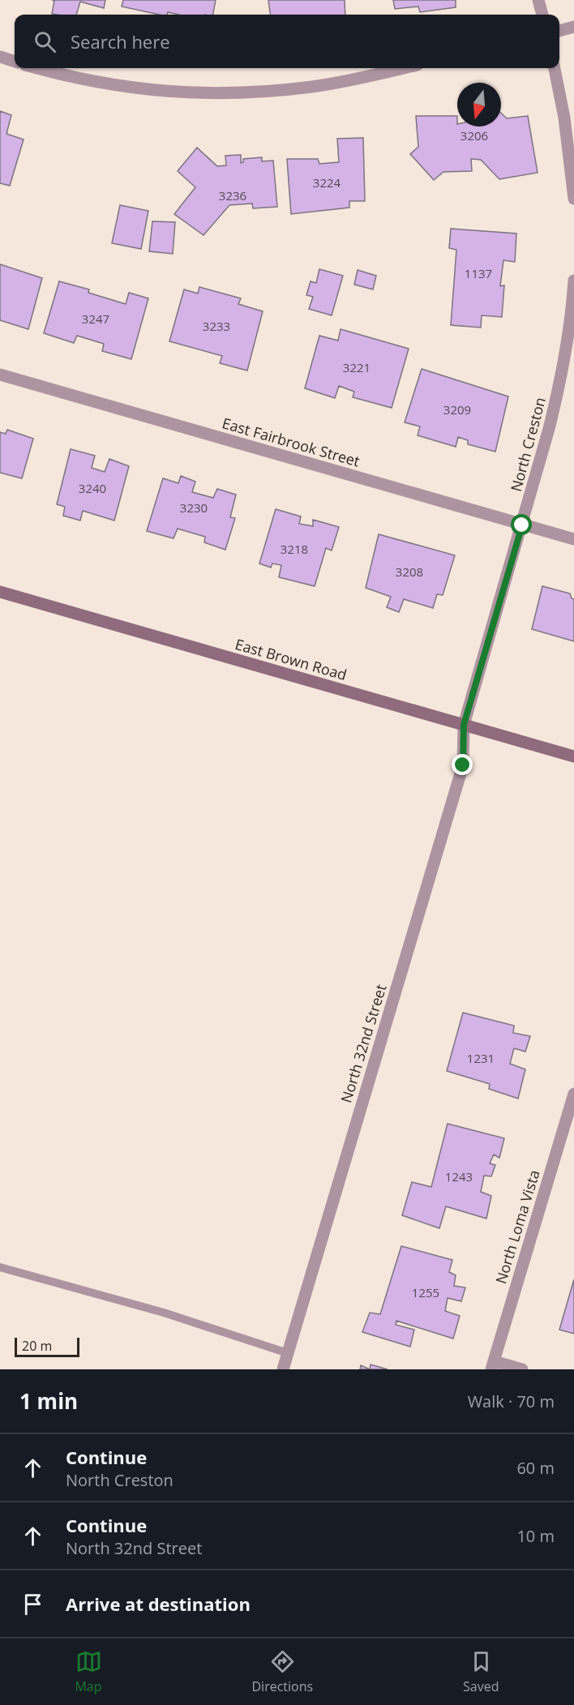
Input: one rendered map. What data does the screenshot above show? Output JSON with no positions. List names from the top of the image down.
{
  "streets": {
    "main road": ["East Brown Road"],
    "street": [
      "East Fairbrook Street",
      "North Creston",
      "North 32nd Street",
      "North Loma Vista"
    ]
  },
  "crossings": [
    ["East Fairbrook Street", "North Creston"],
    ["North Creston", "East Brown Road"],
    ["North Creston", "North 32nd Street"],
    ["East Brown Road", "North 32nd Street"]
  ],
  "house_numbers": [
    "3206",
    "3224",
    "3236",
    "1137",
    "3247",
    "3233",
    "3221",
    "3209",
    "3240",
    "3230",
    "3218",
    "3208",
    "1231",
    "1243",
    "1255"
  ],
  "scale_bar": "20 m",
  "north": "bottom",
  "page": {
    "search": "Search here",
    "scale": "20 m",
    "heading": ["1 min", "Walk · 70 m"],
    "list": [
      ["Continue", "North Creston", "60 m"],
      ["Continue", "North 32nd Street", "10 m"],
      "Arrive at destination"
    ],
    "nav": ["Map", "Directions", "Saved"]
  }
}
